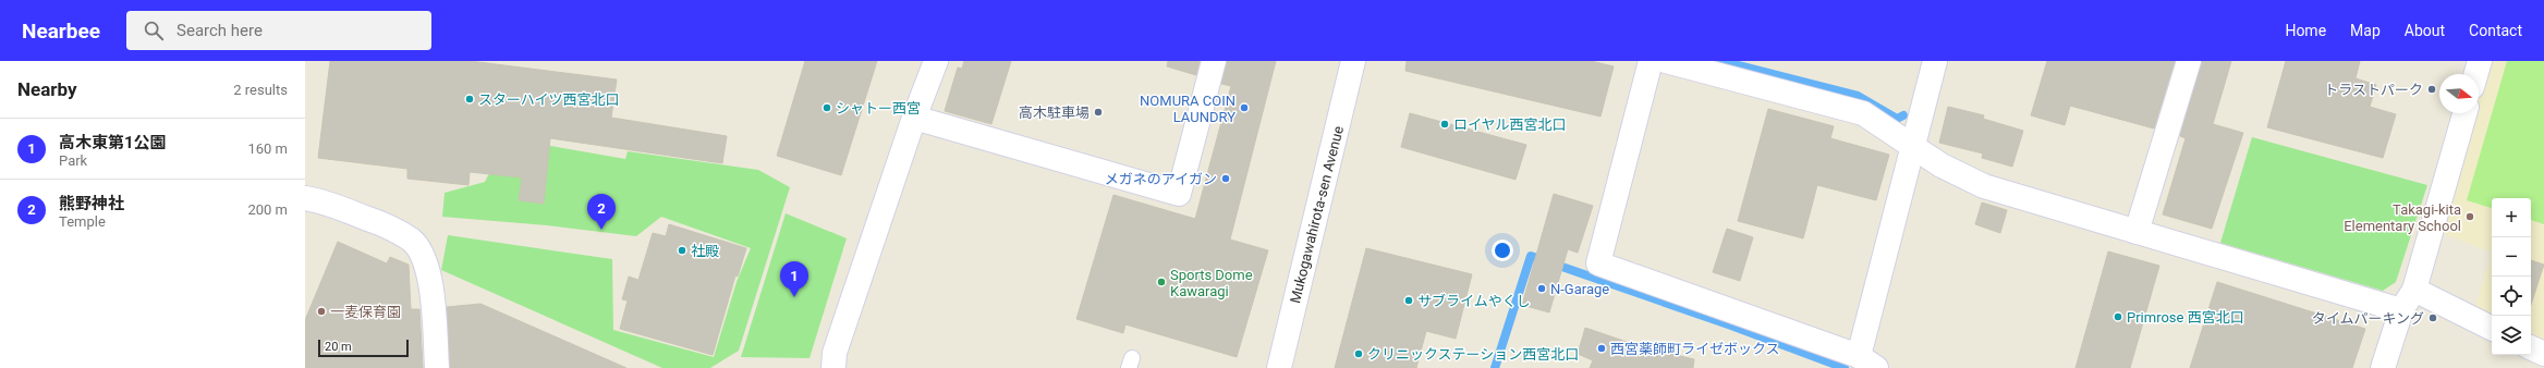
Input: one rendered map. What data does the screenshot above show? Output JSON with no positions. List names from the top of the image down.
{
  "streets": {
    "street": ["Mukogawahirota-sen Avenue"]
  },
  "places": [
    "トラストパーク",
    "スターハイツ西宮北口",
    "シャトー西宮",
    "NOMURA COIN LAUNDRY",
    "高木駐車場",
    "ロイヤル西宮北口",
    "メガネのアイガン",
    "Takagi-kita Elementary School",
    "社殿",
    "Sports Dome Kawaragi",
    "N-Garage",
    "サブライムやくし",
    "一麦保育園",
    "Primrose 西宮北口",
    "タイムパーキング",
    "西宮薬師町ライゼボックス",
    "クリニックステーション西宮北口"
  ],
  "scale_bar": "20 m",
  "north": "right",
  "page": {
    "header": "Nearbee",
    "search": "Search here",
    "nav": [
      "Home",
      "Map",
      "About",
      "Contact"
    ],
    "heading": ["Nearby", "2 results"],
    "list": [
      {
        "mark": "1",
        "name": "高木東第1公園",
        "note": "Park",
        "value": "160 m"
      },
      {
        "mark": "2",
        "name": "熊野神社",
        "note": "Temple",
        "value": "200 m"
      }
    ],
    "pins": ["2", "1"],
    "map_buttons": ["+", "−"],
    "scale": "20 m"
  }
}
